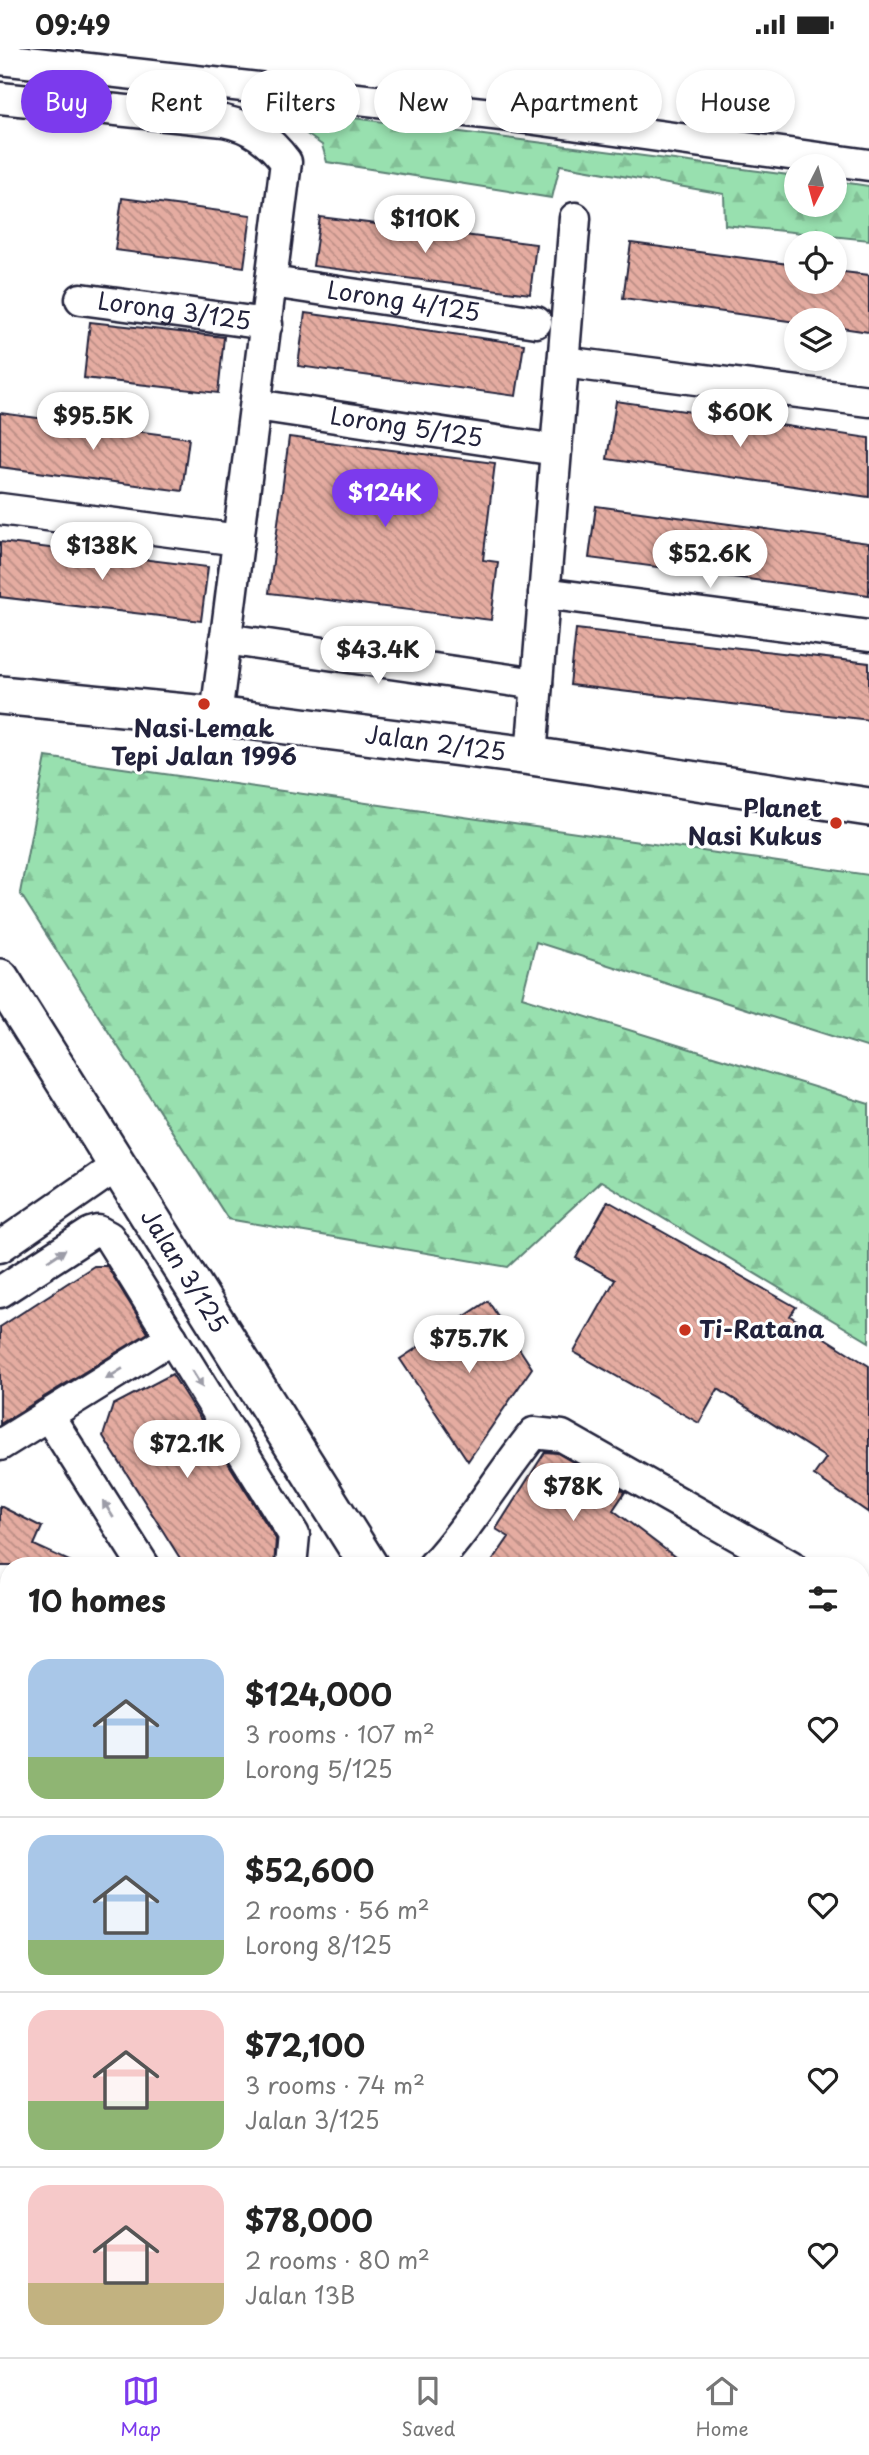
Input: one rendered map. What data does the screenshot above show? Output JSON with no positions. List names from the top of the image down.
{
  "streets": {
    "street": [
      "Lorong 4/125",
      "Lorong 3/125",
      "Lorong 5/125",
      "Jalan 2/125",
      "Jalan 3/125"
    ]
  },
  "places": ["Nasi Lemak Tepi Jalan 1996", "Planet Nasi Kukus", "Ti-Ratana"],
  "north": "bottom",
  "page": {
    "status": "09:49",
    "chip": [
      "Buy",
      "Rent",
      "Filters",
      "New",
      "Apartment",
      "House"
    ],
    "price": [
      "$110K",
      "$60K",
      "$95.5K",
      "$124K",
      "$138K",
      "$52.6K",
      "$43.4K",
      "$75.7K",
      "$72.1K",
      "$78K"
    ],
    "heading": "10 homes",
    "list": [
      {
        "name": "$124,000",
        "note": "3 rooms · 107 m² · Lorong 5/125"
      },
      {
        "name": "$52,600",
        "note": "2 rooms · 56 m² · Lorong 8/125"
      },
      {
        "name": "$72,100",
        "note": "3 rooms · 74 m² · Jalan 3/125"
      },
      {
        "name": "$78,000",
        "note": "2 rooms · 80 m² · Jalan 13B"
      }
    ],
    "tabs": ["Map", "Saved", "Home"]
  }
}
